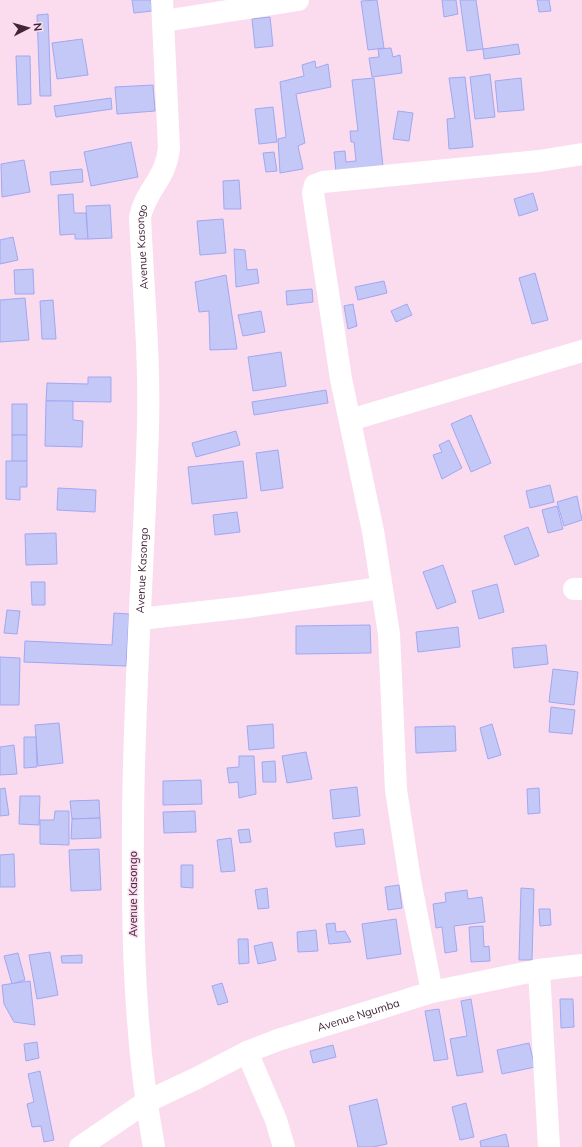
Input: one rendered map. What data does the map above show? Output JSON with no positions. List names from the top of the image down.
{
  "streets": {
    "street": ["Avenue Kasongo", "Avenue Ngumba"]
  },
  "crossings": [
    ["Avenue Kasongo", "Avenue Ngumba"]
  ],
  "north": "right"
}
